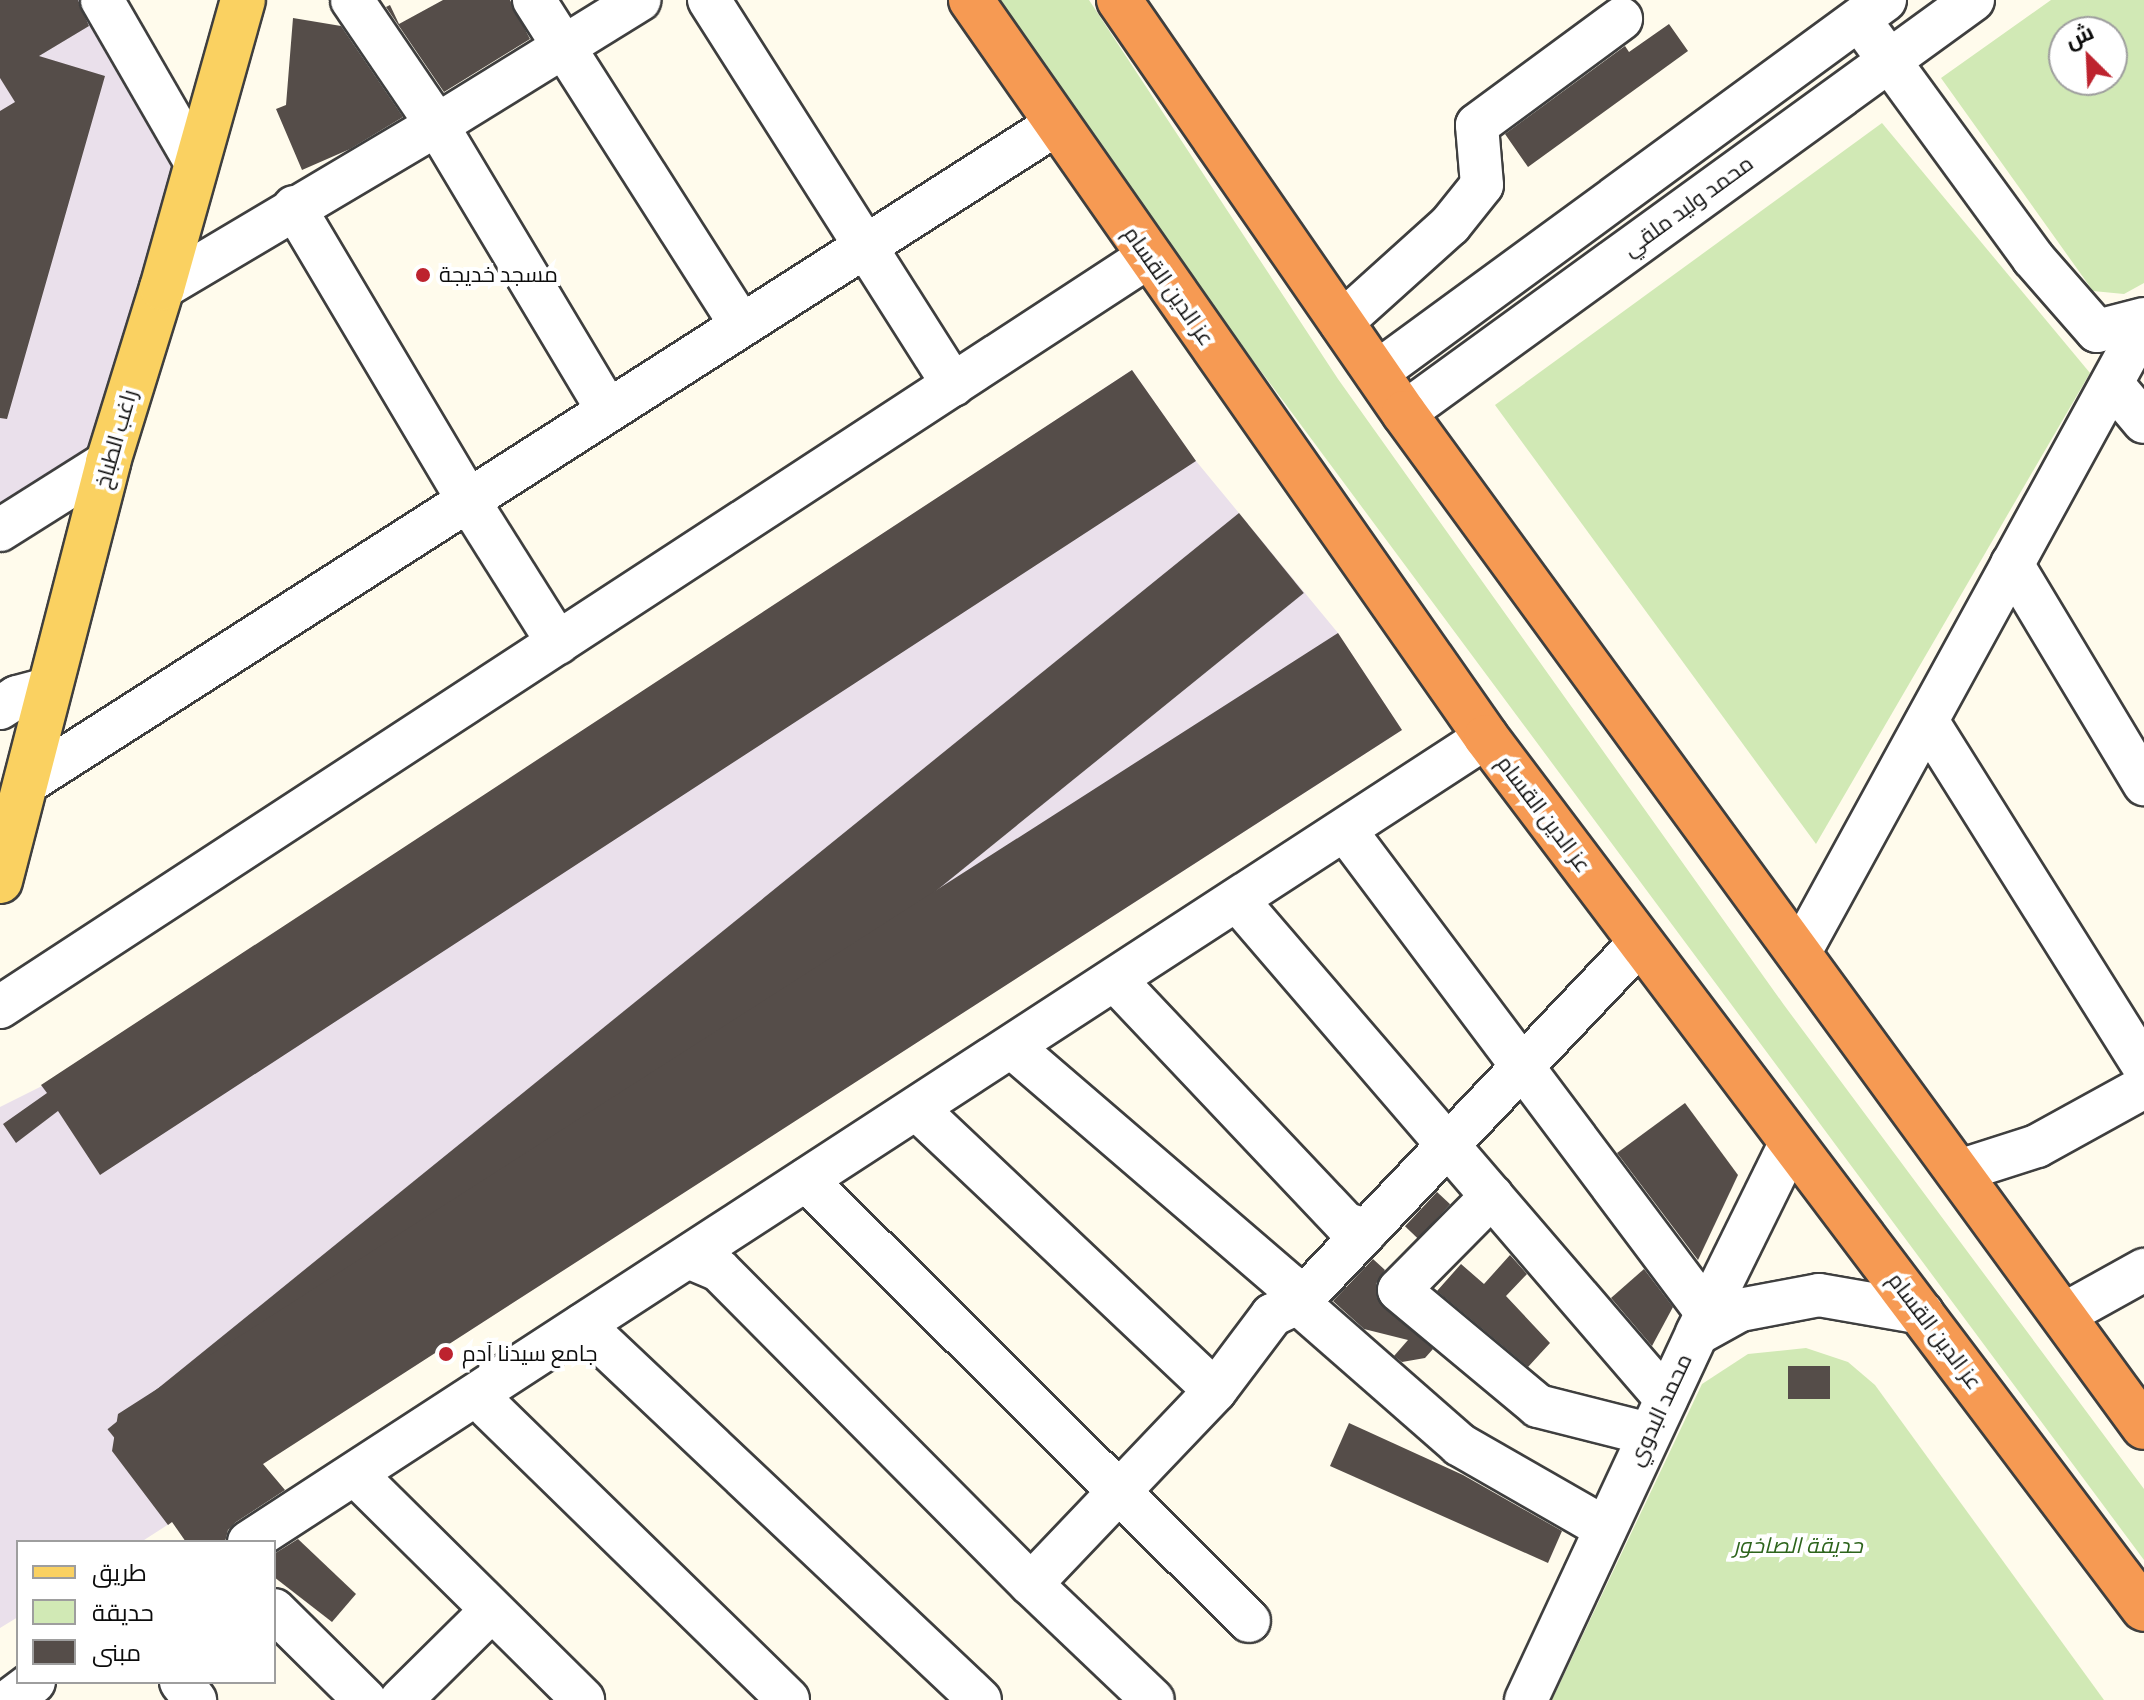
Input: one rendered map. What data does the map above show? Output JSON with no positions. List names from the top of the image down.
{
  "streets": {
    "highway": ["عز الدين القسام"],
    "main road": ["راغب الطباخ"],
    "street": ["محمد وليد ملقي", "محمد البدوي"]
  },
  "crossings": [
    ["عز الدين القسام", "محمد البدوي"]
  ],
  "parks": ["حديقة الصاخور"],
  "places": ["مسجد خديجة", "جامع سيدنا آدم"],
  "legend": ["طريق", "حديقة", "مبنى"],
  "north": "top left"
}
